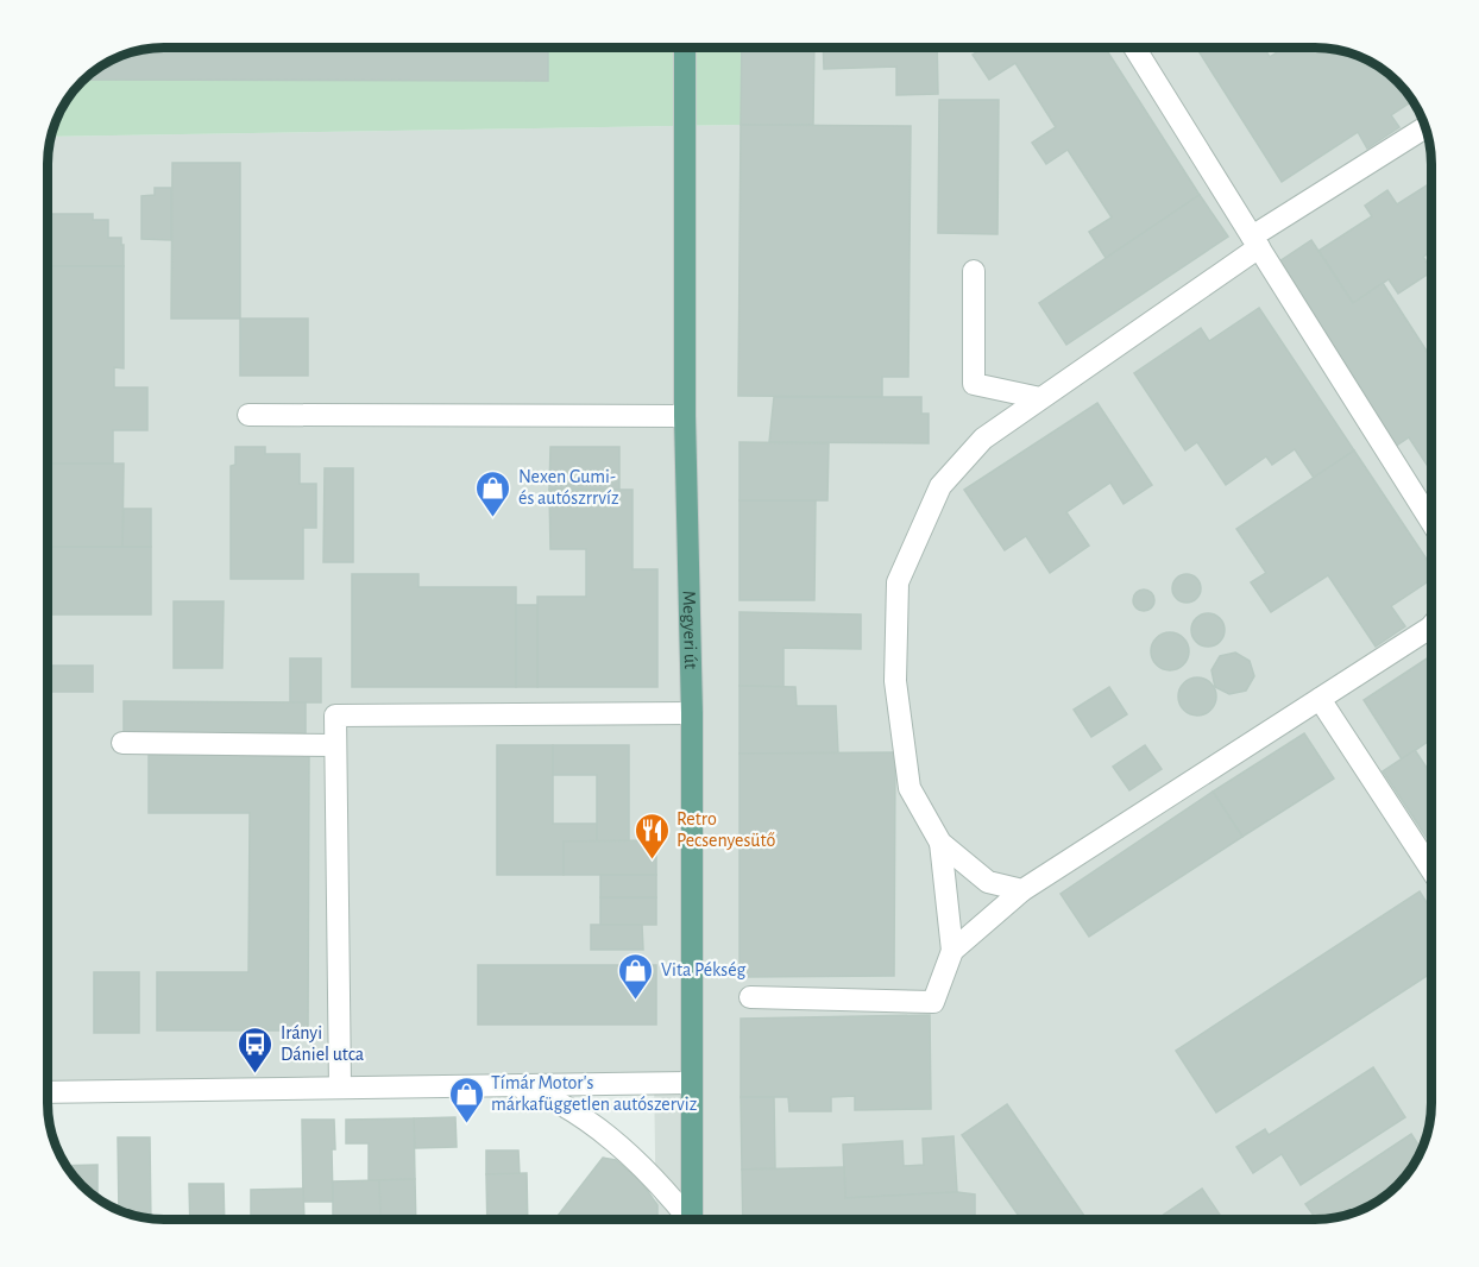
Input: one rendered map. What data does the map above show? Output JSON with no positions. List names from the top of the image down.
{
  "streets": {
    "main road": ["Megyeri út"]
  },
  "places": {
    "shop": ["Nexen Gumi- és autószrrvíz", "Vita Pékség", "Tímár Motor's márkafüggetlen autószerviz"],
    "restaurant": ["Retro Pecsenyesütő"],
    "bus stop": ["Irányi Dániel utca"]
  }
}
